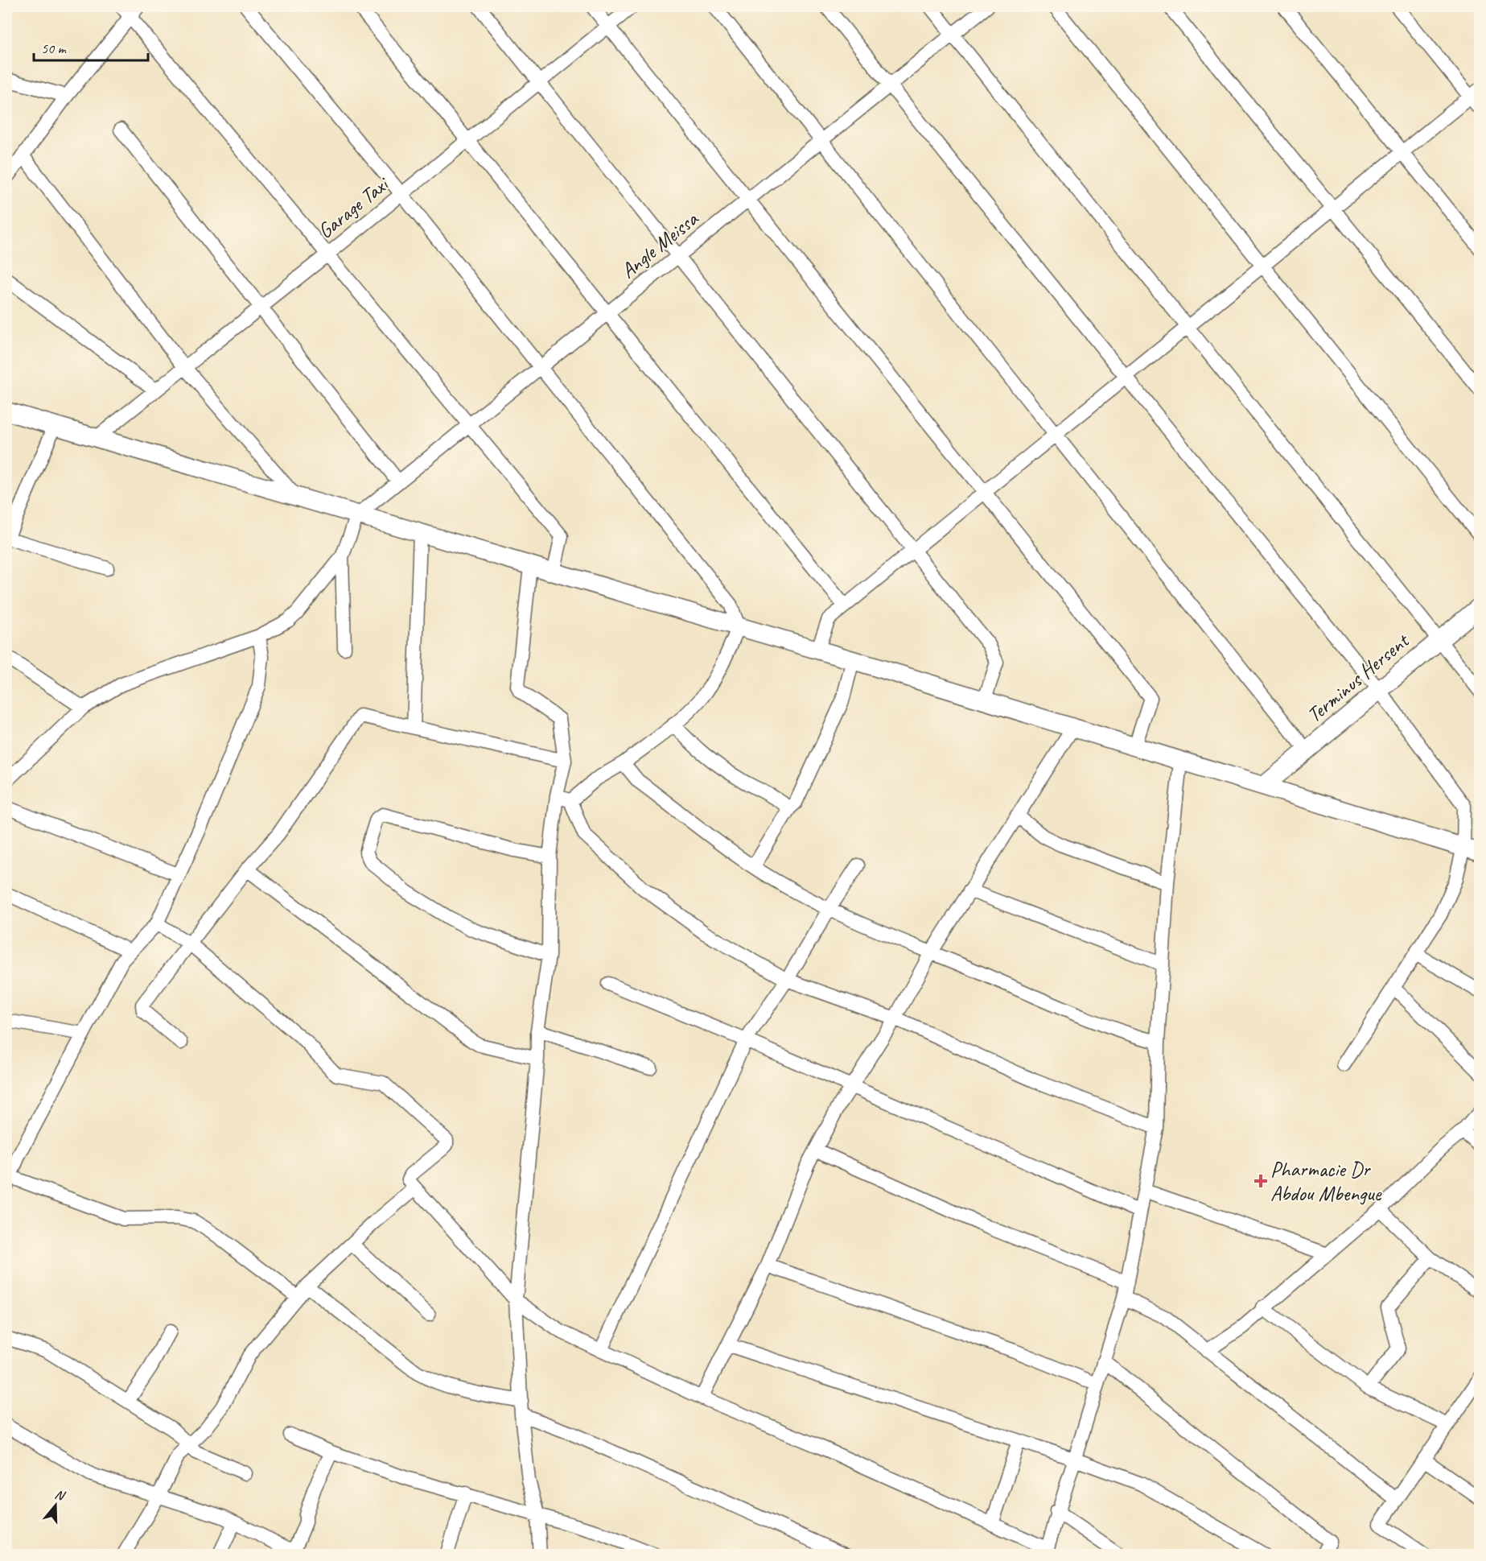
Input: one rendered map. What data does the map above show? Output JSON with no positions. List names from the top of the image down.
{
  "streets": {
    "street": ["Garage Taxi", "Angle Meissa", "Terminus Hersent"]
  },
  "places": {
    "health": ["Pharmacie Dr Abdou Mbengue"]
  },
  "scale_bar": "50 m",
  "north": "top"
}
